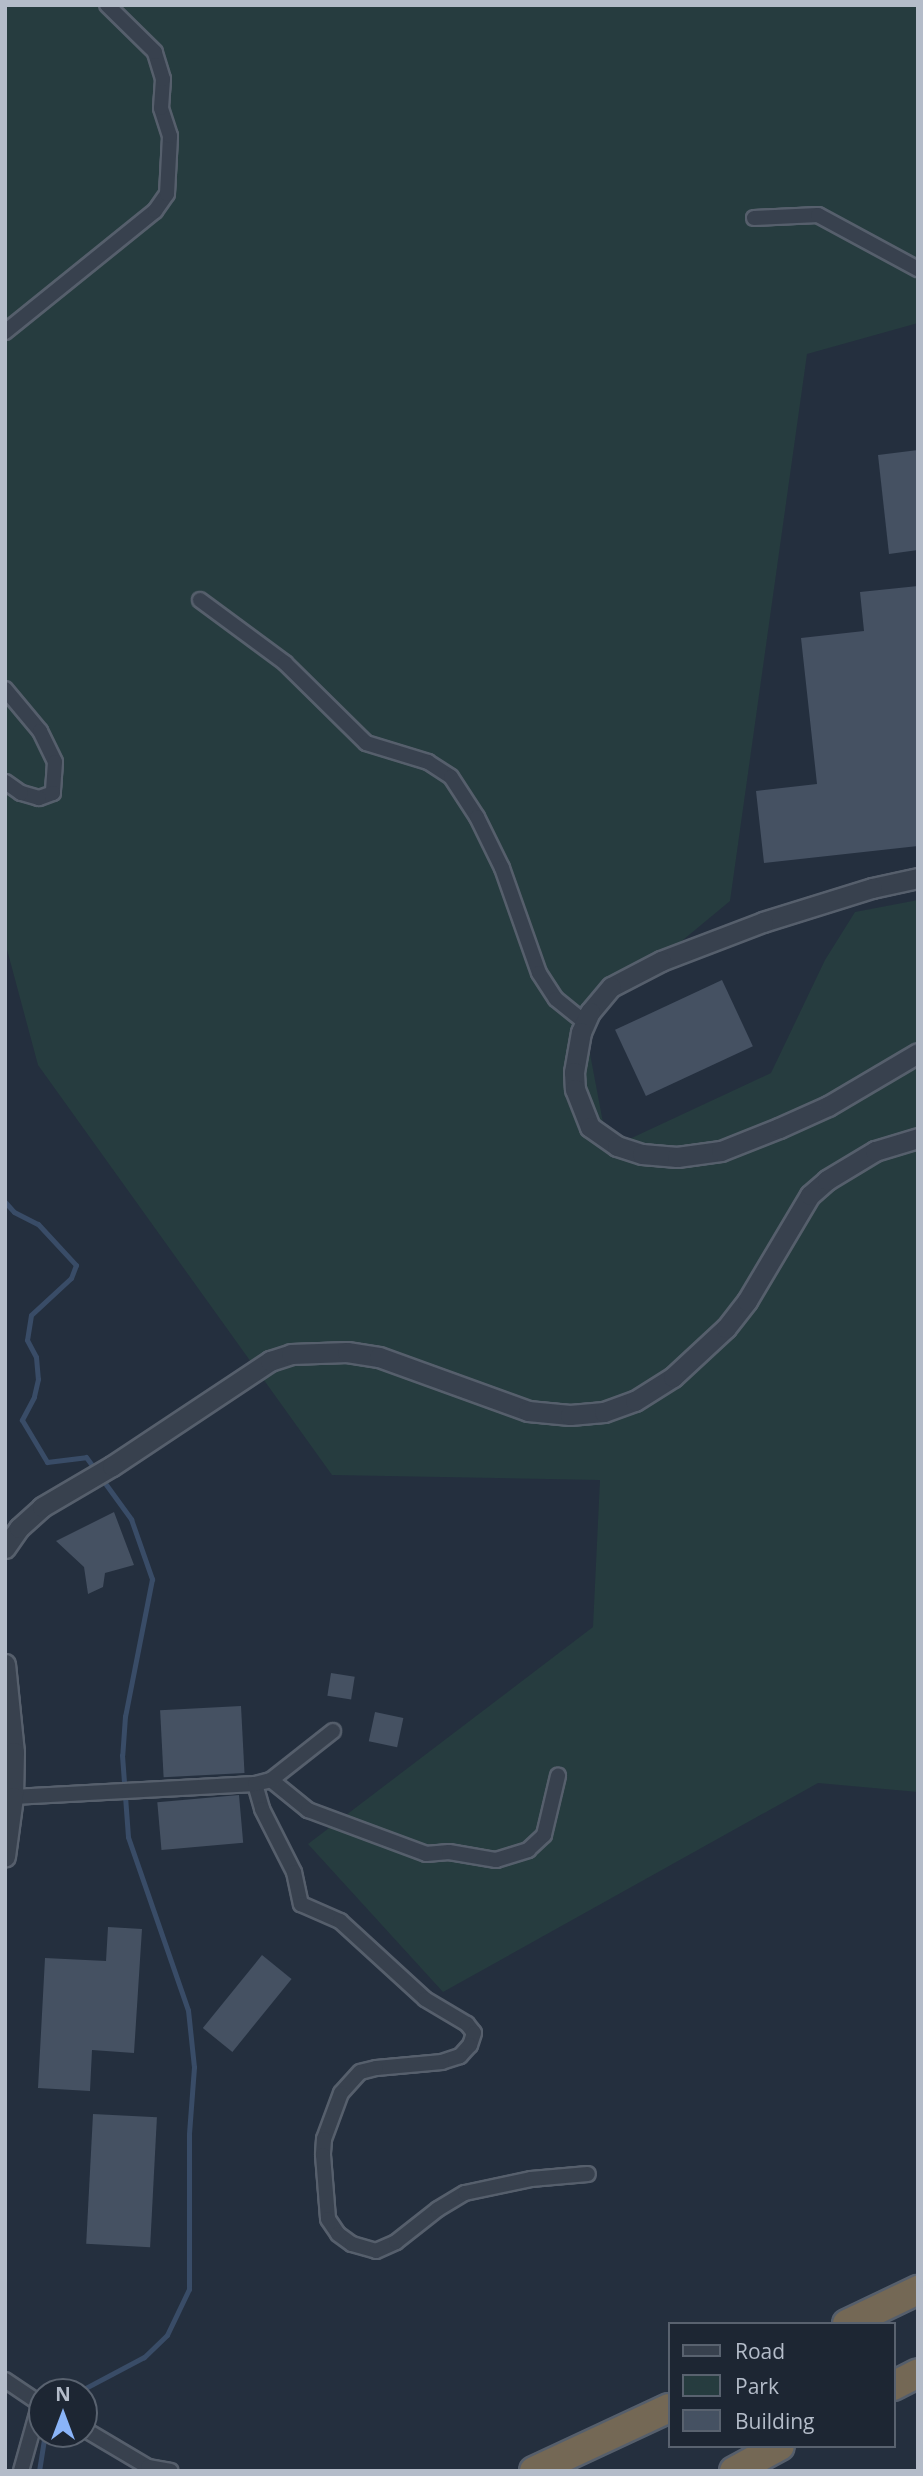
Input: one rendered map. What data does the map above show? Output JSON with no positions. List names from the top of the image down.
{
  "legend": ["Road", "Park", "Building"],
  "north": "top"
}
